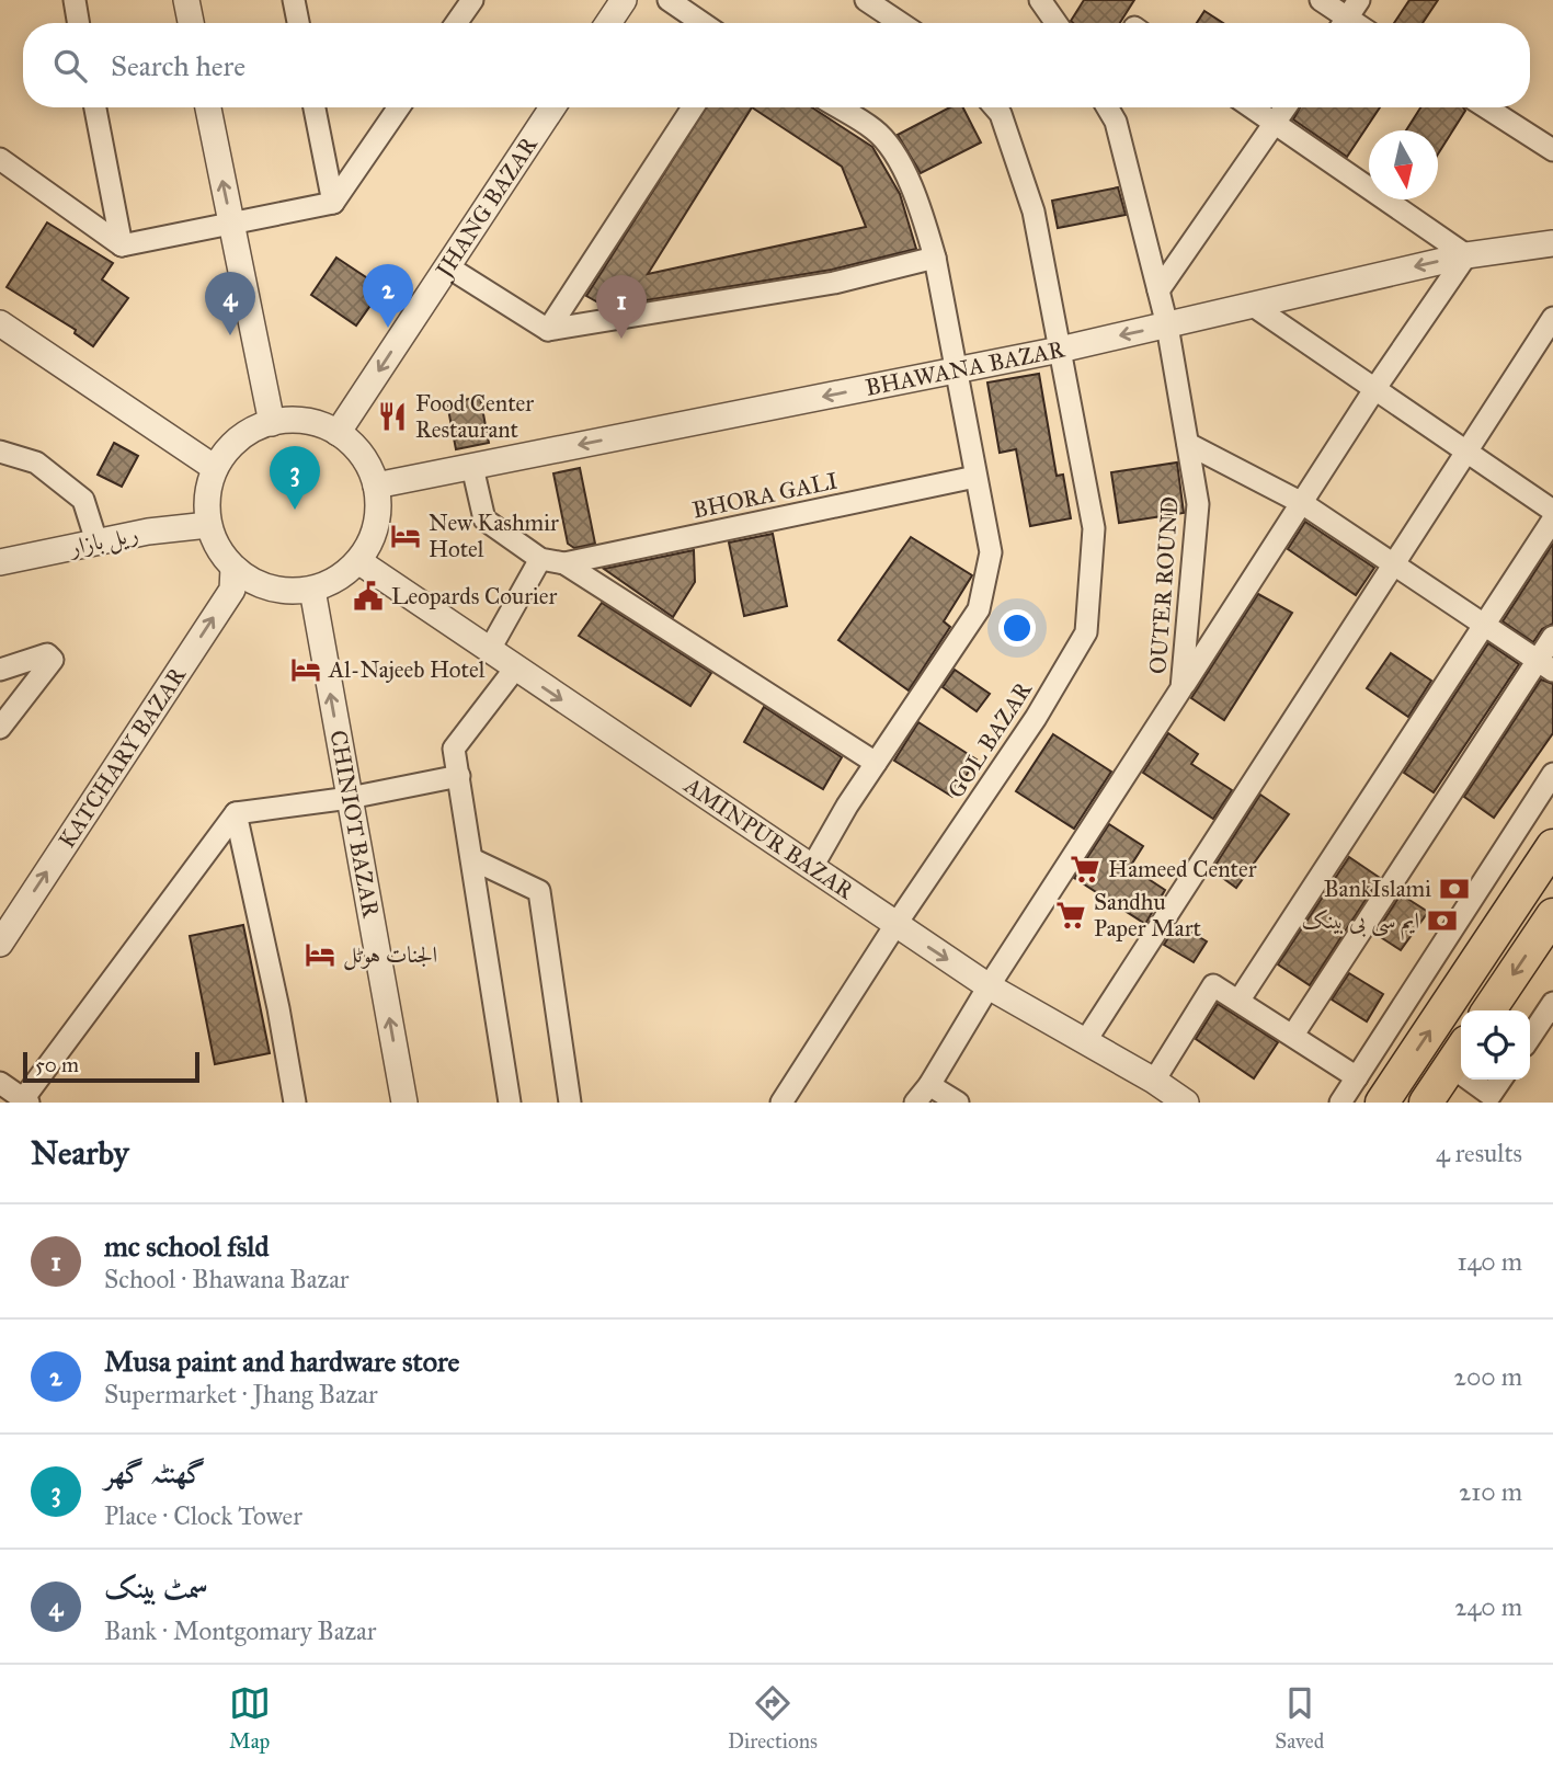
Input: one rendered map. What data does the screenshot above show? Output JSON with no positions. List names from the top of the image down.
{
  "streets": {
    "street": [
      "JHANG BAZAR",
      "BHAWANA BAZAR",
      "BHORA GALI",
      "ریل بازار",
      "OUTER ROUND",
      "GOL BAZAR",
      "KATCHARY BAZAR",
      "CHINIOT BAZAR",
      "AMINPUR BAZAR"
    ]
  },
  "crossings": [
    ["JHANG BAZAR", "BHAWANA BAZAR"],
    ["JHANG BAZAR", "ریل بازار"],
    ["JHANG BAZAR", "KATCHARY BAZAR"],
    ["JHANG BAZAR", "CHINIOT BAZAR"],
    ["JHANG BAZAR", "AMINPUR BAZAR"],
    ["BHAWANA BAZAR", "ریل بازار"],
    ["BHAWANA BAZAR", "OUTER ROUND"],
    ["BHAWANA BAZAR", "GOL BAZAR"],
    ["BHAWANA BAZAR", "KATCHARY BAZAR"],
    ["BHAWANA BAZAR", "CHINIOT BAZAR"],
    ["BHAWANA BAZAR", "AMINPUR BAZAR"],
    ["ریل بازار", "KATCHARY BAZAR"],
    ["ریل بازار", "CHINIOT BAZAR"],
    ["ریل بازار", "AMINPUR BAZAR"],
    ["OUTER ROUND", "AMINPUR BAZAR"],
    ["GOL BAZAR", "AMINPUR BAZAR"],
    ["KATCHARY BAZAR", "CHINIOT BAZAR"],
    ["KATCHARY BAZAR", "AMINPUR BAZAR"],
    ["CHINIOT BAZAR", "AMINPUR BAZAR"]
  ],
  "one_way": ["JHANG BAZAR"],
  "places": {
    "restaurant": ["Food Center Restaurant"],
    "hotel": ["New Kashmir Hotel", "Al-Najeeb Hotel", "الجنات ہوٹل"],
    "public building": ["Leopards Courier"],
    "supermarket": ["Hameed Center", "Sandhu Paper Mart"],
    "bank": ["BankIslami", "ایم سی بی بینک"]
  },
  "scale_bar": "50 m",
  "north": "bottom",
  "page": {
    "search": "Search here",
    "pins": [
      "2",
      "4",
      "1",
      "3"
    ],
    "scale": "50 m",
    "heading": ["Nearby", "4 results"],
    "list": [
      {
        "mark": "1",
        "name": "mc school fsld",
        "note": "School · Bhawana Bazar",
        "value": "140 m"
      },
      {
        "mark": "2",
        "name": "Musa paint and hardware store",
        "note": "Supermarket · Jhang Bazar",
        "value": "200 m"
      },
      {
        "mark": "3",
        "name": "گھنٹہ گھر",
        "note": "Place · Clock Tower",
        "value": "210 m"
      },
      {
        "mark": "4",
        "name": "سمٹ بینک",
        "note": "Bank · Montgomary Bazar",
        "value": "240 m"
      }
    ],
    "nav": ["Map", "Directions", "Saved"]
  }
}
